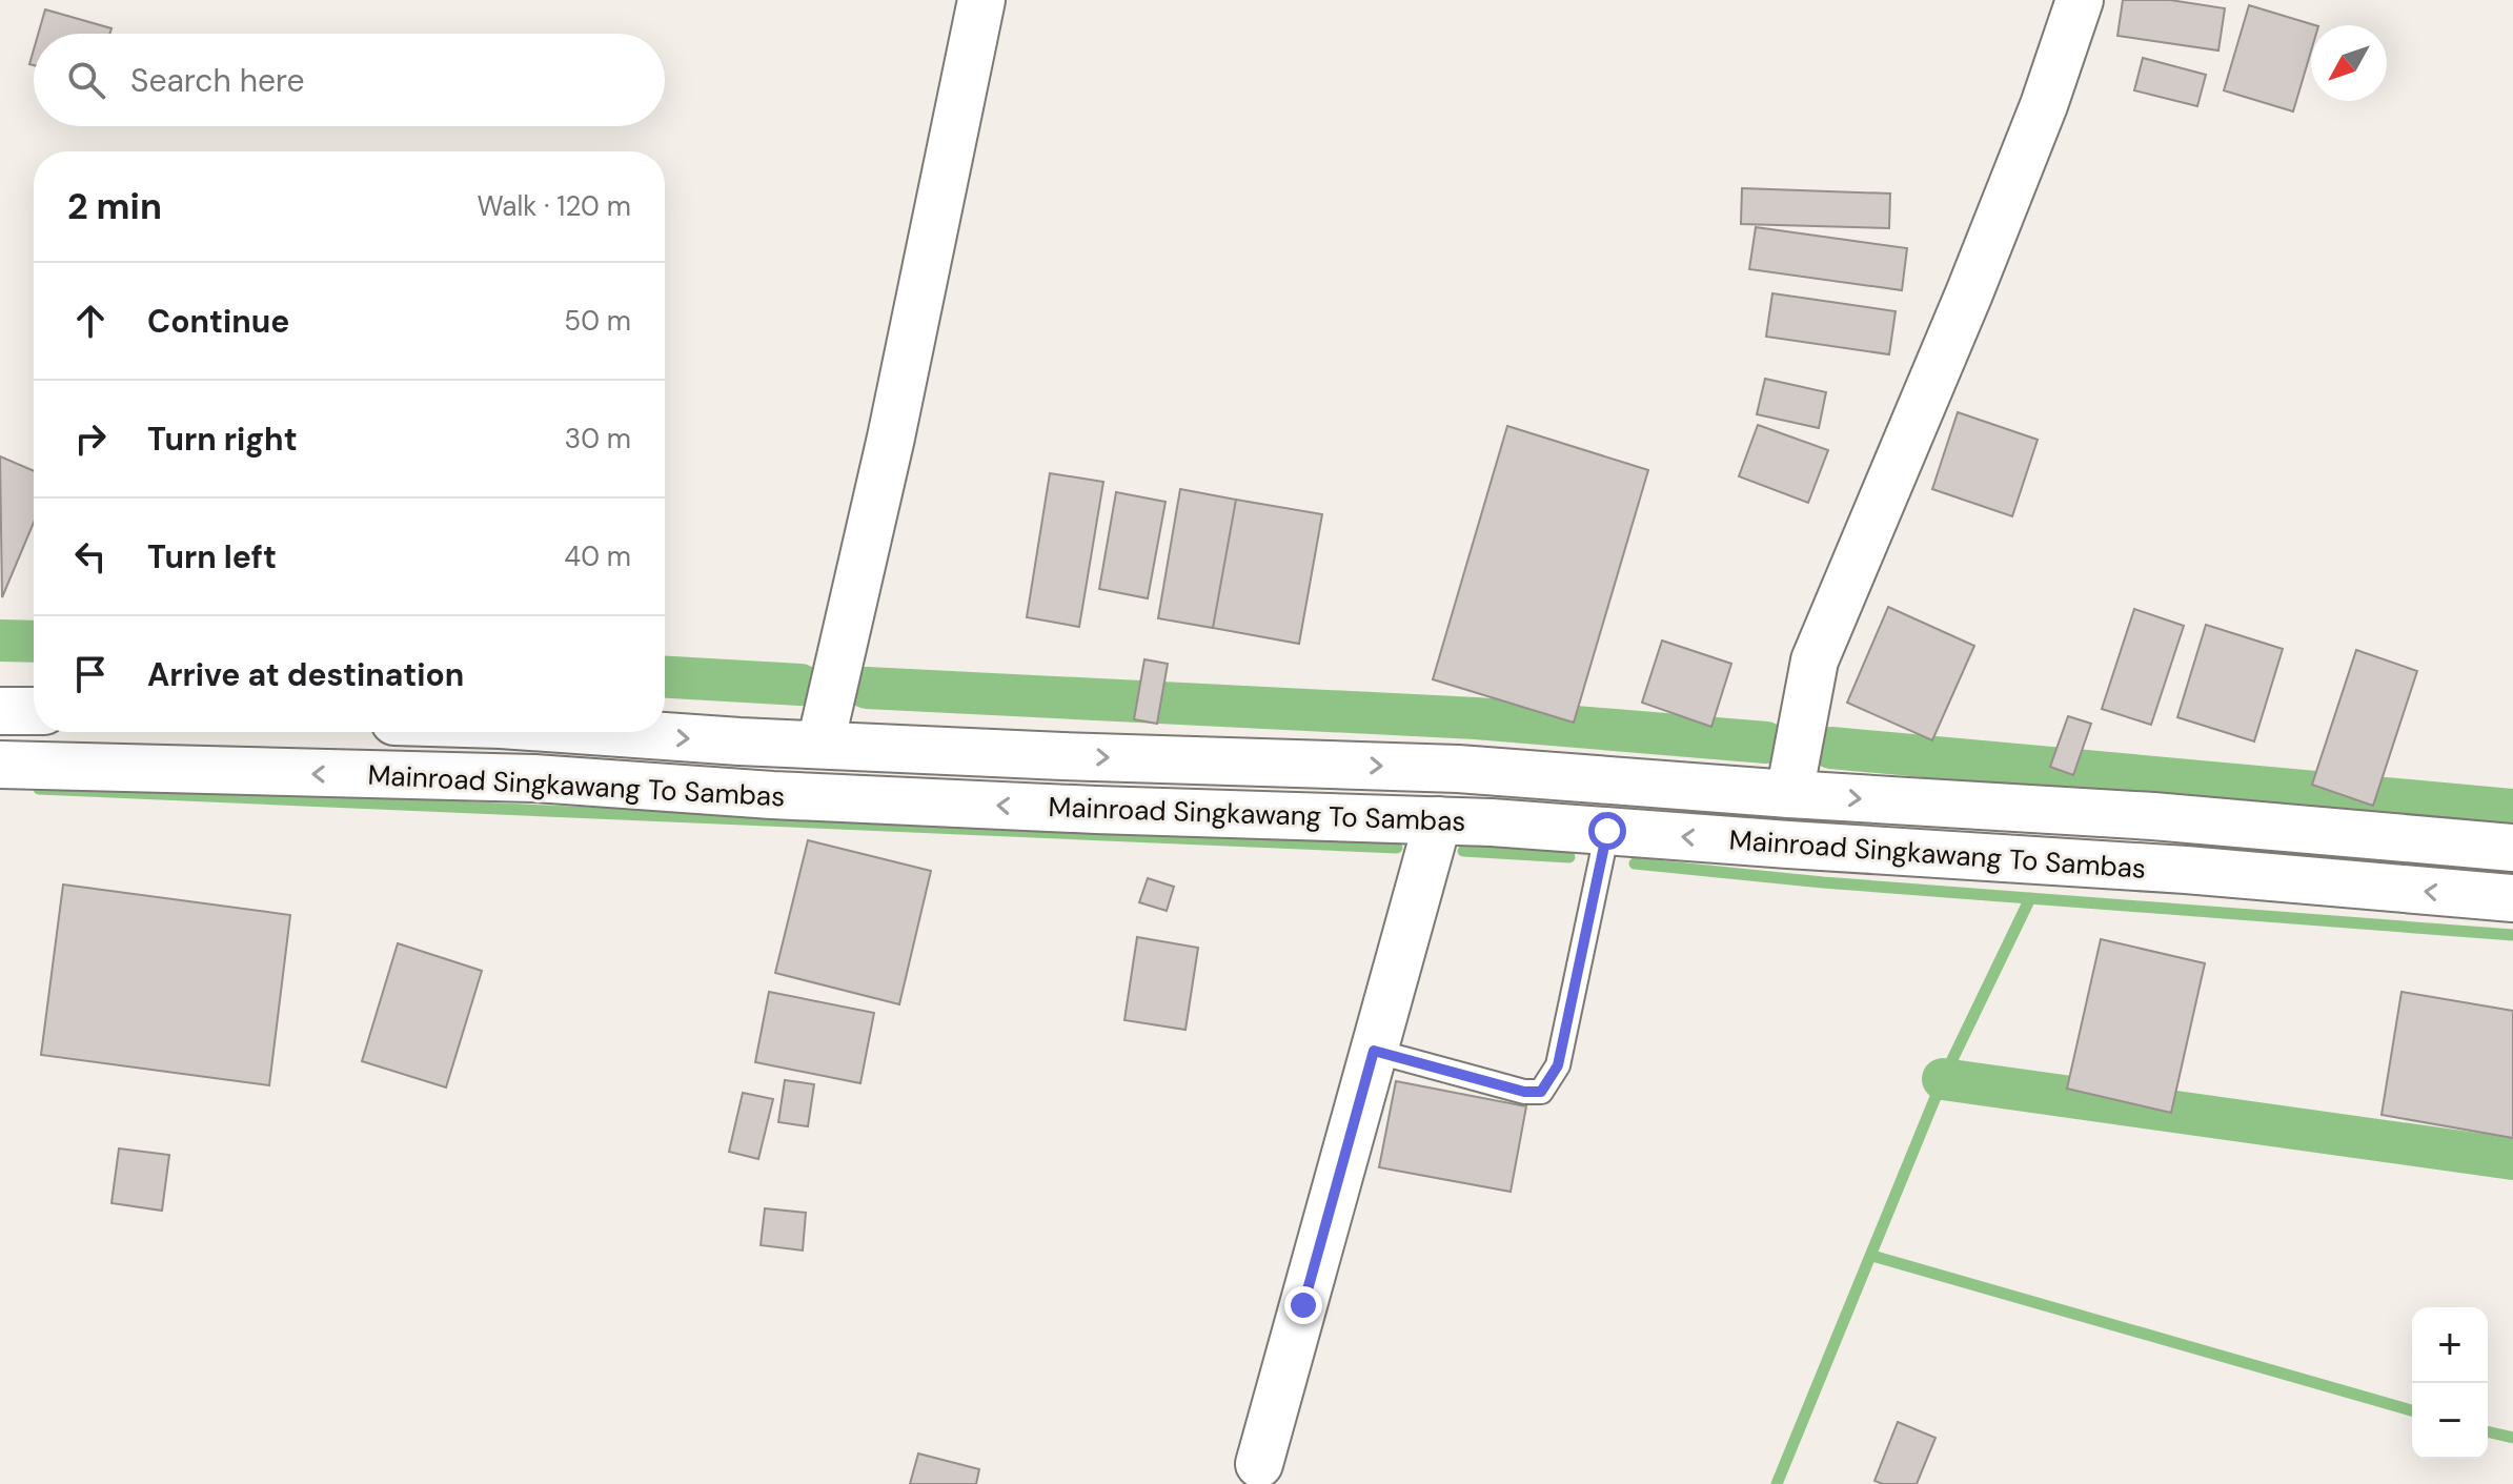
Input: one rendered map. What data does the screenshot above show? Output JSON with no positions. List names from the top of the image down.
{
  "streets": {
    "main road": ["Mainroad Singkawang To Sambas"]
  },
  "north": "bottom left",
  "page": {
    "search": "Search here",
    "heading": ["2 min", "Walk · 120 m"],
    "list": [
      ["Continue", "50 m"],
      ["Turn right", "30 m"],
      ["Turn left", "40 m"],
      "Arrive at destination"
    ],
    "map_buttons": ["+", "−"]
  }
}
